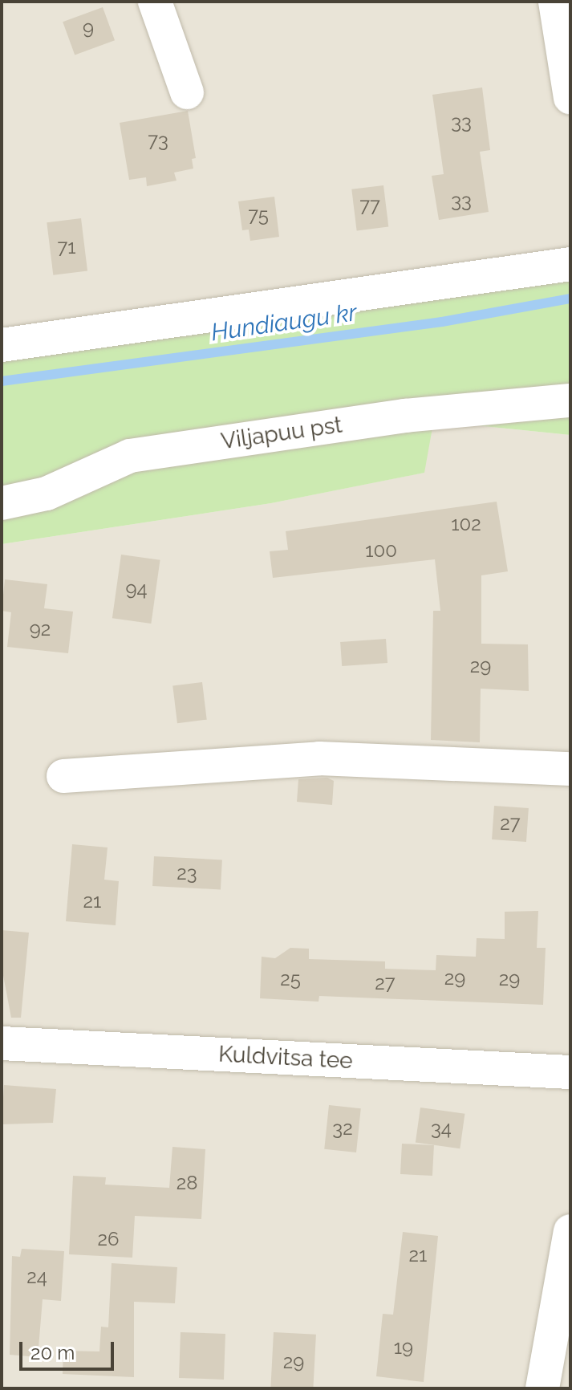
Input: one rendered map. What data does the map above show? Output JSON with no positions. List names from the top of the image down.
{
  "streets": {
    "street": ["Viljapuu pst", "Kuldvitsa tee"]
  },
  "water": ["Hundiaugu kr"],
  "house_numbers": [
    "9",
    "33",
    "73",
    "33",
    "77",
    "75",
    "71",
    "102",
    "100",
    "94",
    "92",
    "29",
    "27",
    "23",
    "21",
    "29",
    "25",
    "29",
    "27",
    "32",
    "34",
    "28",
    "26",
    "21",
    "24",
    "19",
    "29"
  ],
  "scale_bar": "20 m"
}
